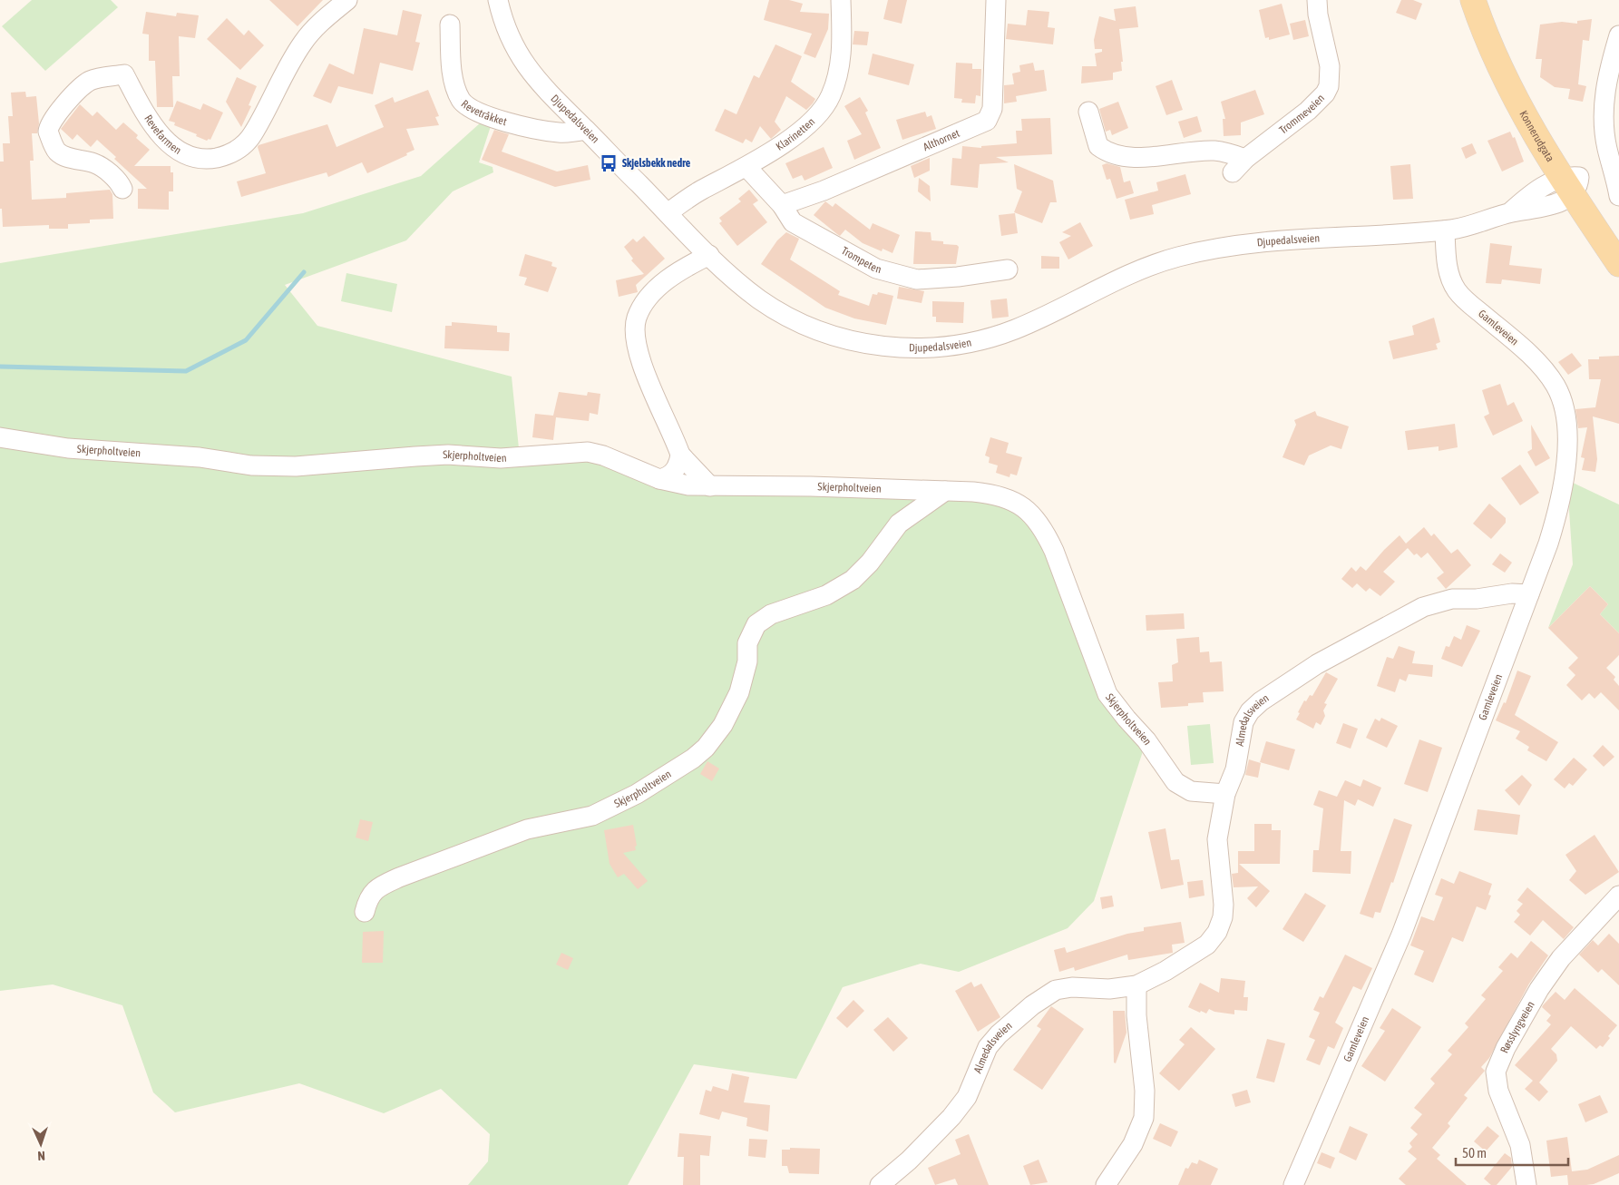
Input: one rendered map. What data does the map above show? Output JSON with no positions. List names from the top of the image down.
{
  "streets": {
    "main road": ["Konnerudgata"],
    "street": [
      "Revetråkket",
      "Trommeveien",
      "Djupedalsveien",
      "Klarinetten",
      "Revefarmen",
      "Althornet",
      "Trompeten",
      "Gamleveien",
      "Skjerpholtveien",
      "Almedalsveien",
      "Røsslyngveien"
    ]
  },
  "crossings": [
    ["Revetråkket", "Djupedalsveien"],
    ["Djupedalsveien", "Klarinetten"],
    ["Djupedalsveien", "Konnerudgata"],
    ["Djupedalsveien", "Gamleveien"],
    ["Klarinetten", "Trompeten"],
    ["Althornet", "Trompeten"],
    ["Gamleveien", "Almedalsveien"],
    ["Skjerpholtveien", "Almedalsveien"]
  ],
  "places": {
    "bus stop": ["Skjelsbekk nedre"]
  },
  "scale_bar": "50 m",
  "north": "bottom"
}
